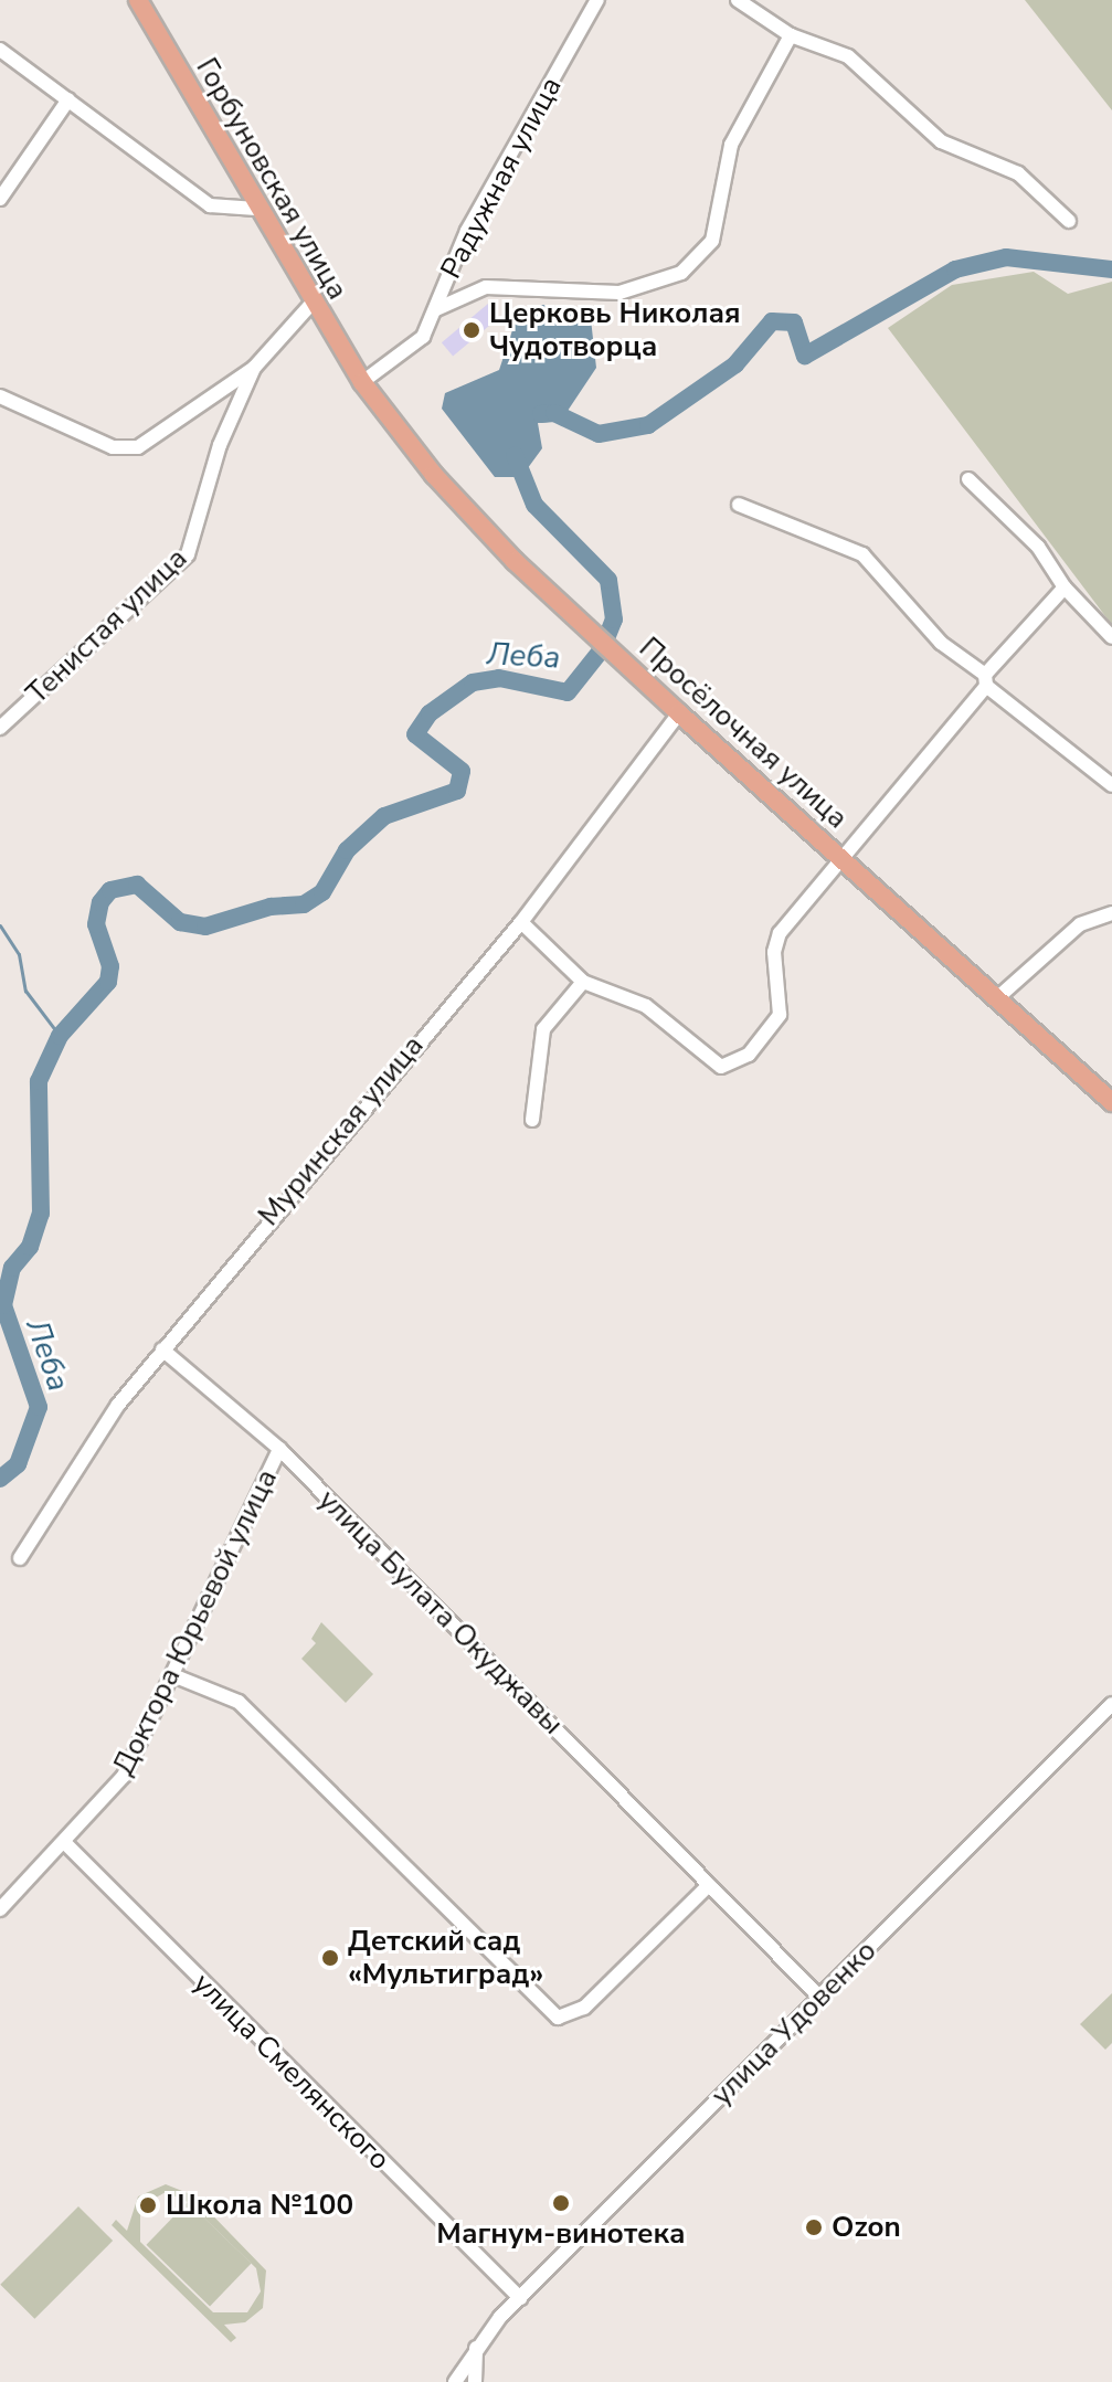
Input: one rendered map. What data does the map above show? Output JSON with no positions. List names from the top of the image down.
{
  "streets": {
    "main road": ["Горбуновская улица", "Просёлочная улица"],
    "street": [
      "Радужная улица",
      "Тенистая улица",
      "Муринская улица",
      "улица Булата Окуджавы",
      "Доктора Юрьевой улица",
      "улица Удовенко",
      "улица Смелянского"
    ]
  },
  "crossings": [
    ["Радужная улица", "Горбуновская улица"],
    ["Радужная улица", "Просёлочная улица"],
    ["Горбуновская улица", "Просёлочная улица"],
    ["Просёлочная улица", "Муринская улица"],
    ["Муринская улица", "улица Булата Окуджавы"],
    ["улица Булата Окуджавы", "Доктора Юрьевой улица"],
    ["улица Булата Окуджавы", "улица Удовенко"],
    ["Доктора Юрьевой улица", "улица Смелянского"],
    ["улица Удовенко", "улица Смелянского"]
  ],
  "water": ["Леба"],
  "places": [
    "Церковь Николая Чудотворца",
    "Детский сад «Мультиград»",
    "Магнум-винотека",
    "Школа №100",
    "Ozon"
  ]
}
